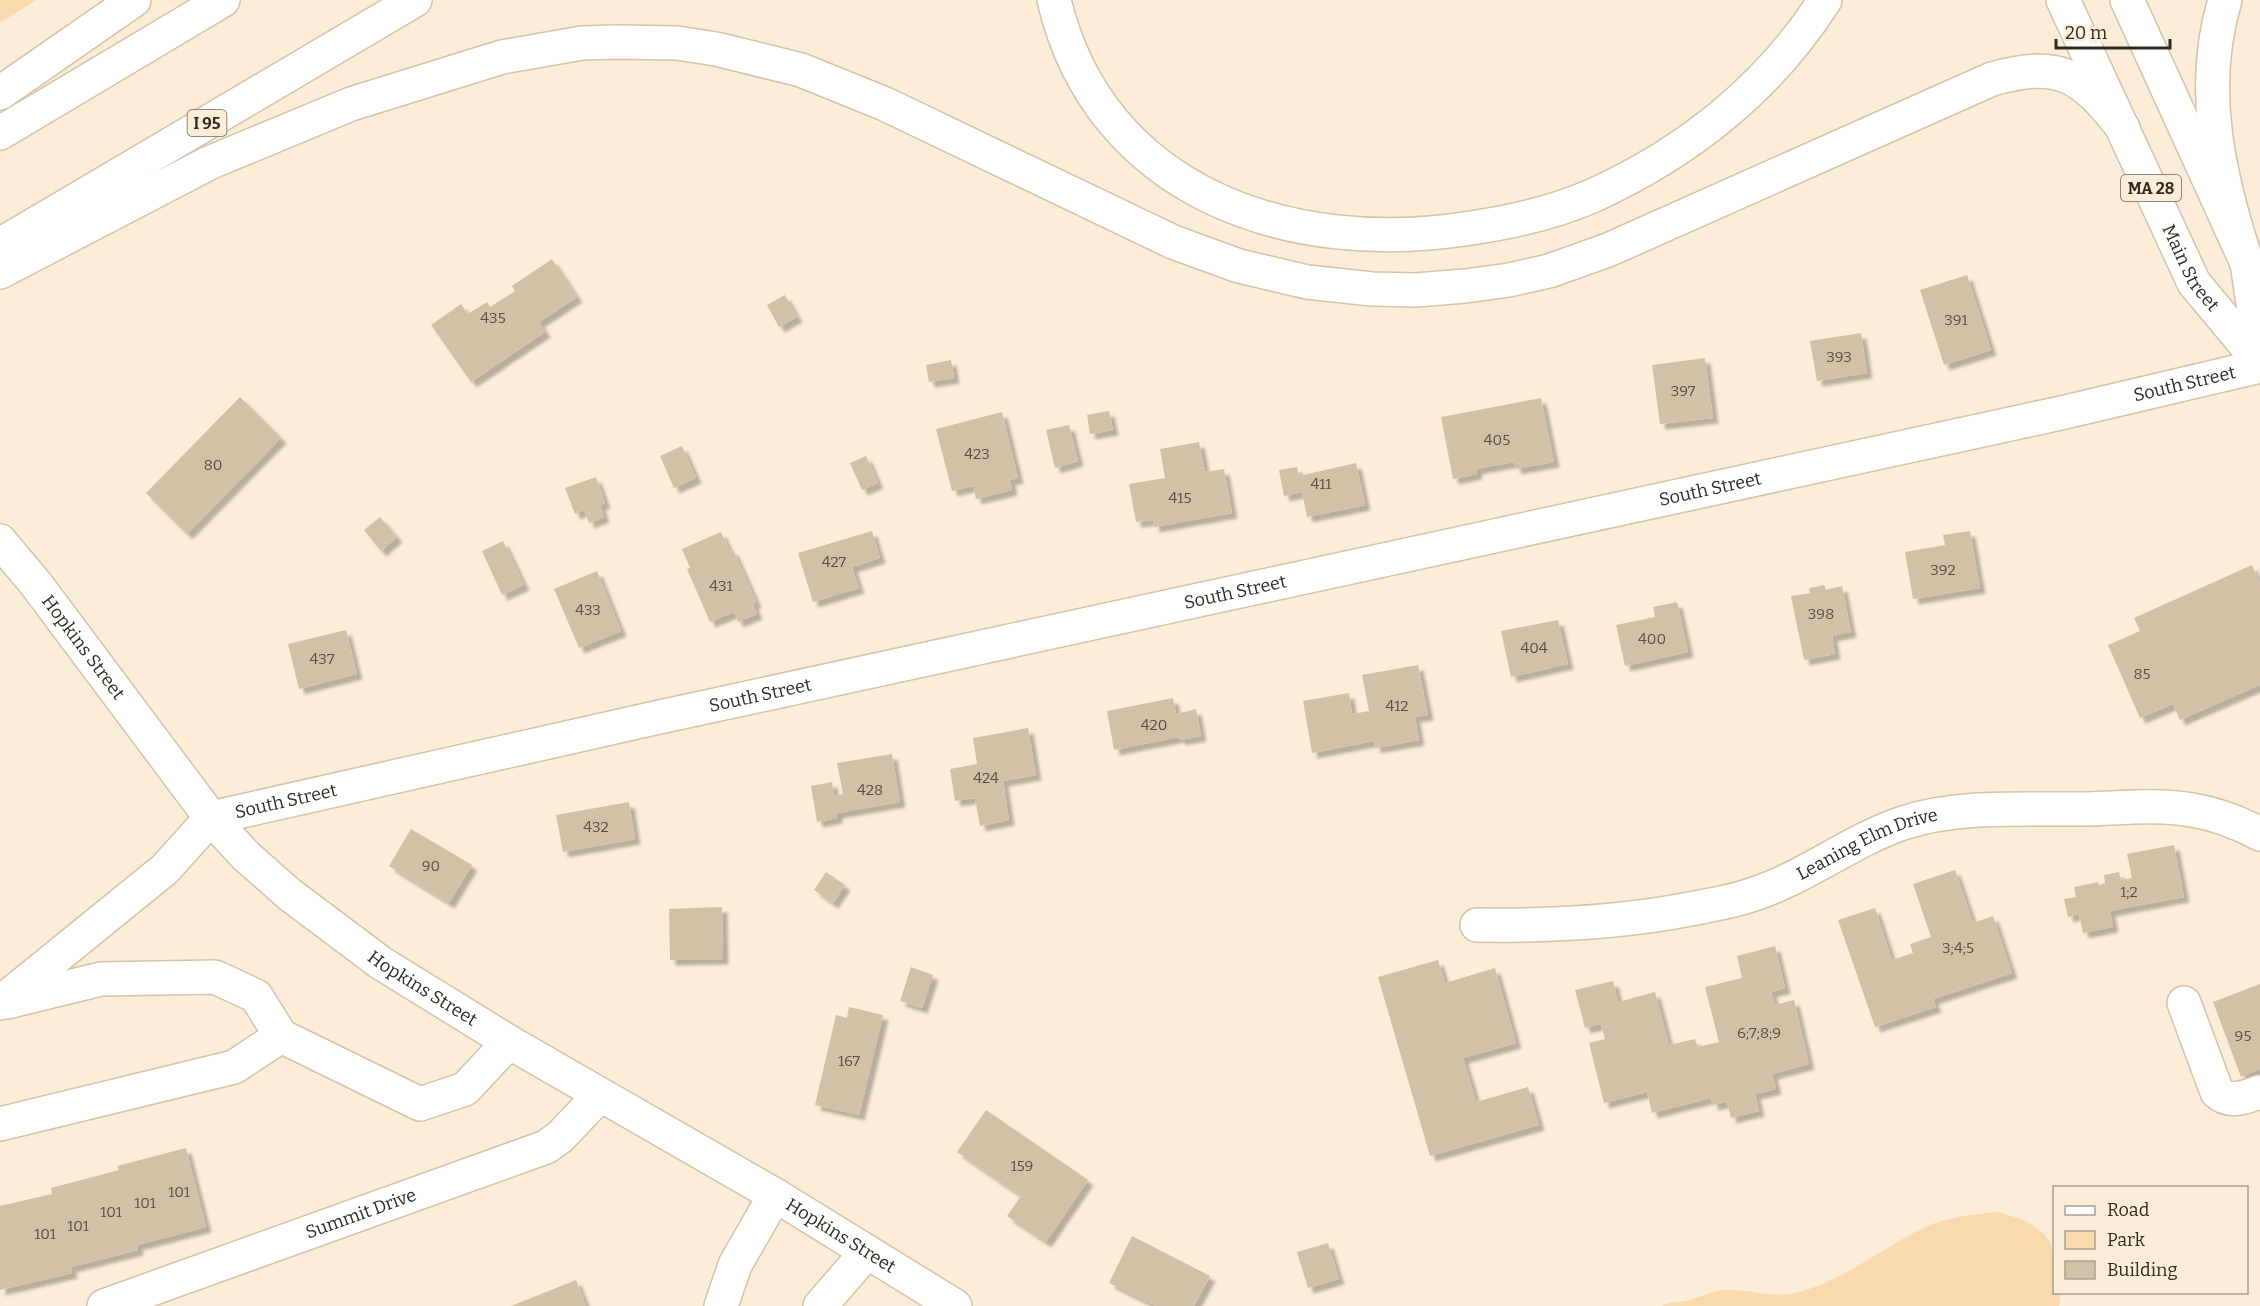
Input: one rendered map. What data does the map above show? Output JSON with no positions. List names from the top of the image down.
{
  "streets": {
    "main road": [
      "I 95",
      "MA 28",
      "Main Street",
      "South Street",
      "Hopkins Street",
      "Leaning Elm Drive",
      "Summit Drive"
    ]
  },
  "crossings": [
    ["Main Street", "South Street"],
    ["South Street", "Hopkins Street"],
    ["Hopkins Street", "Summit Drive"]
  ],
  "house_numbers": [
    "435",
    "391",
    "393",
    "397",
    "405",
    "423",
    "80",
    "411",
    "415",
    "427",
    "392",
    "431",
    "433",
    "398",
    "400",
    "404",
    "437",
    "85",
    "412",
    "420",
    "424",
    "428",
    "432",
    "90",
    "1;2",
    "3;4;5",
    "6;7;8;9",
    "95",
    "167",
    "159",
    "101",
    "101",
    "101",
    "101",
    "101"
  ],
  "legend": ["Road", "Park", "Building"],
  "scale_bar": "20 m"
}
